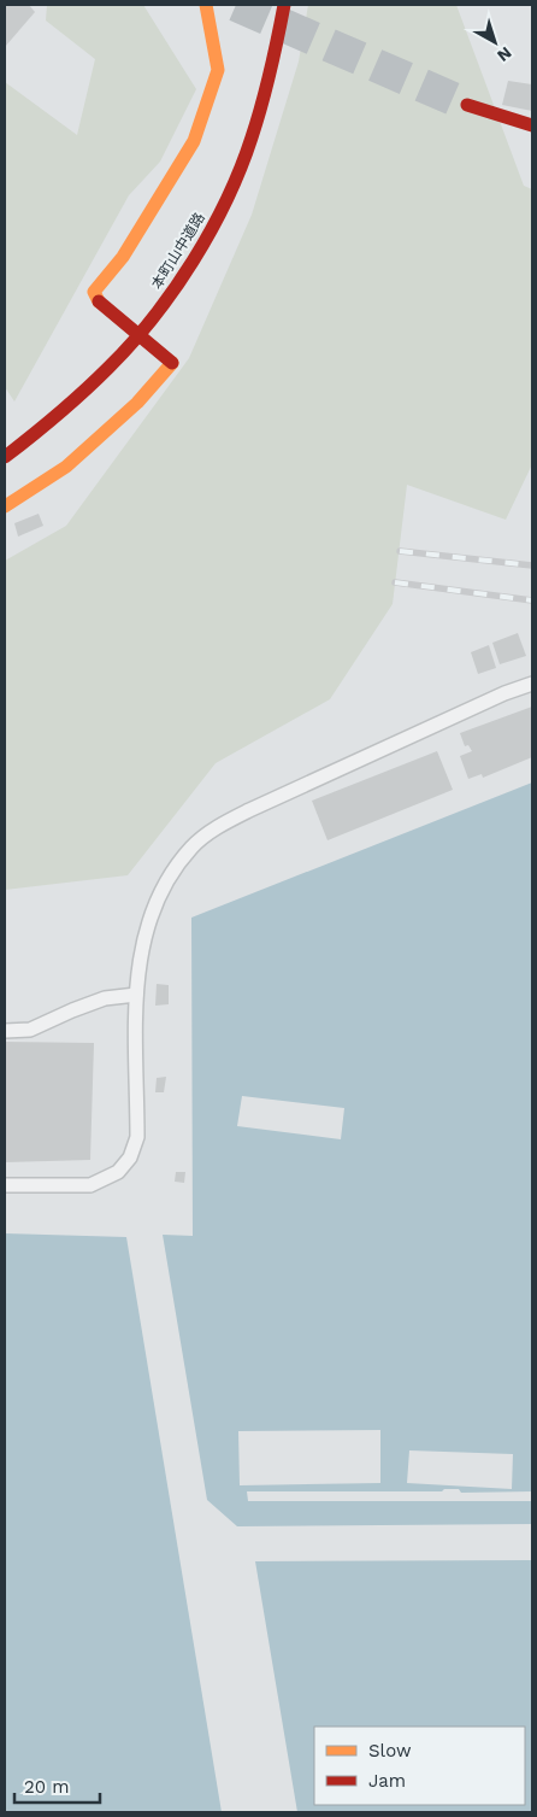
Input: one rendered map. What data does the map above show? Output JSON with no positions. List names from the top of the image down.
{
  "streets": {
    "main road": ["本町山中道路"]
  },
  "legend": ["Slow", "Jam"],
  "scale_bar": "20 m",
  "north": "bottom right"
}
